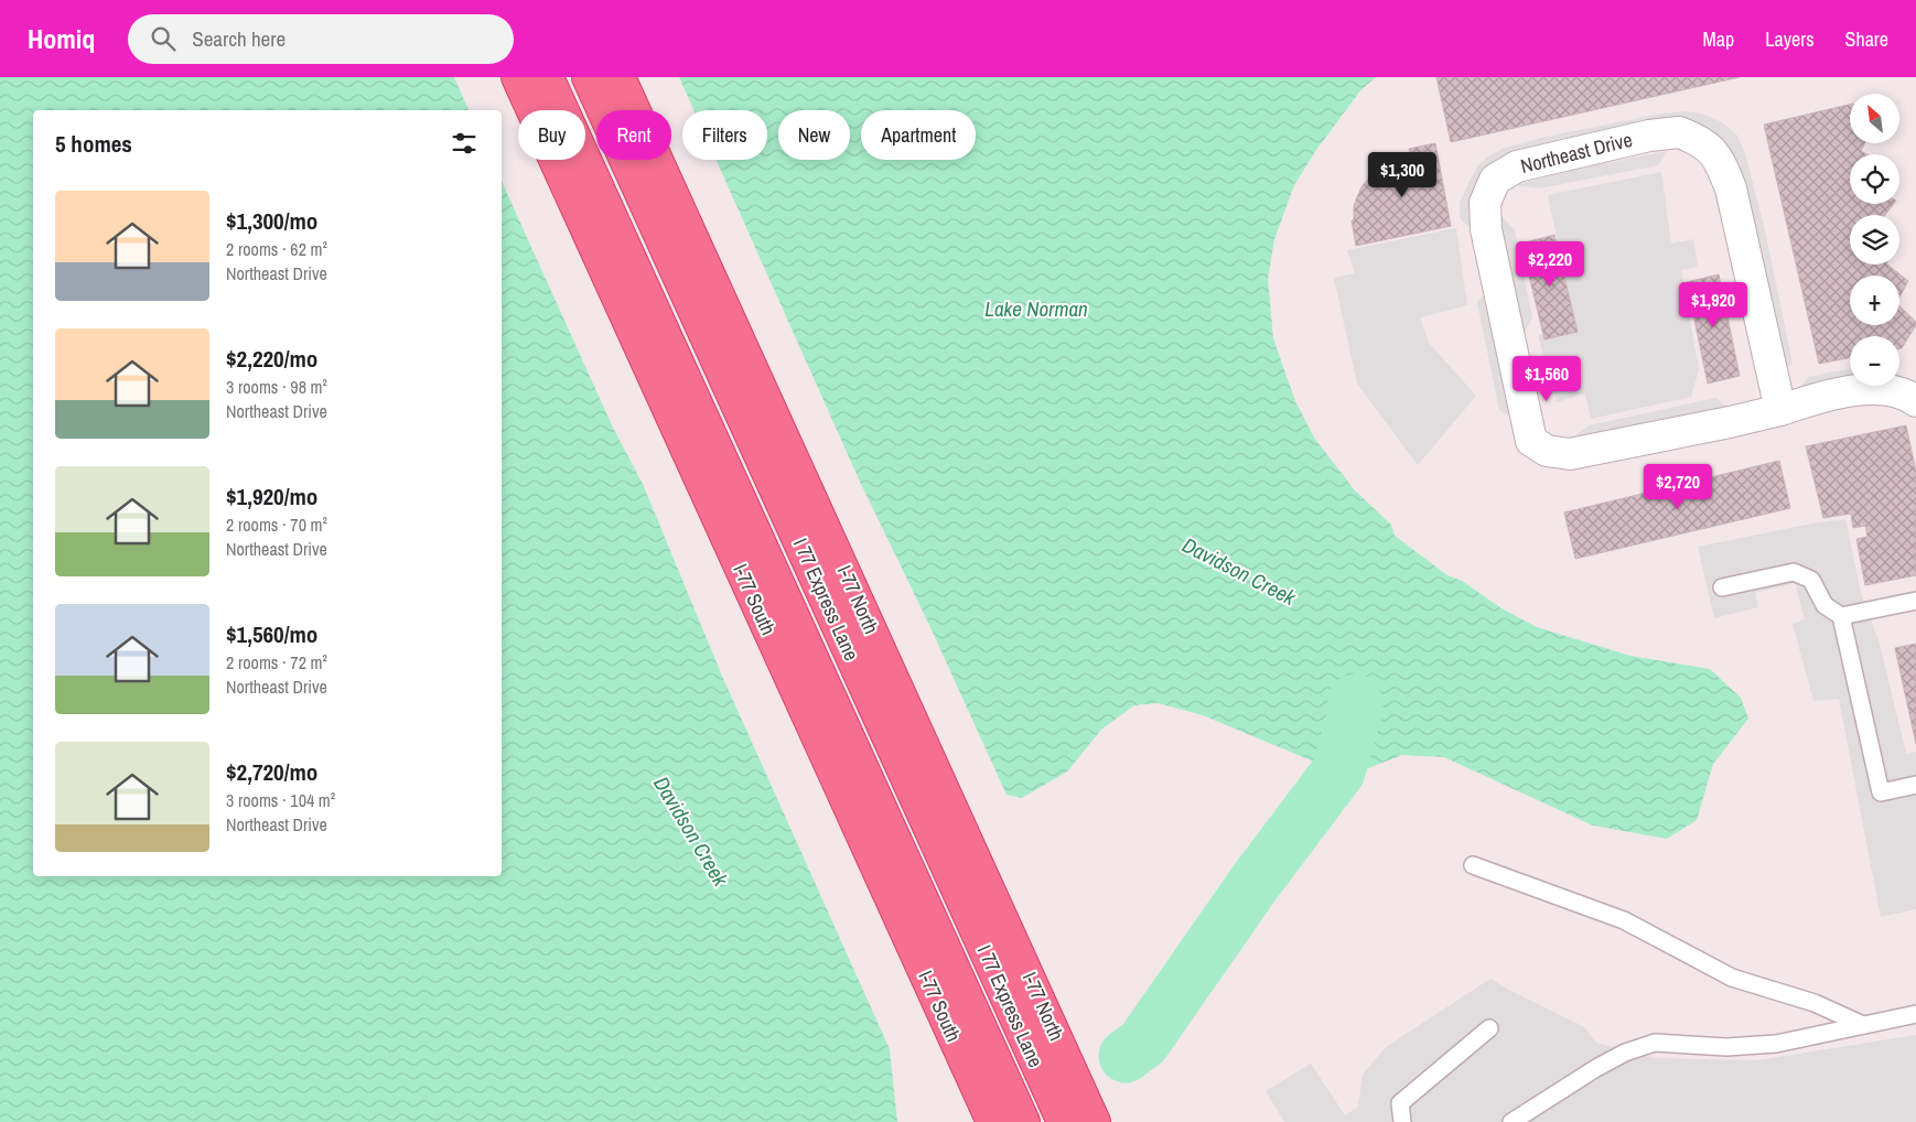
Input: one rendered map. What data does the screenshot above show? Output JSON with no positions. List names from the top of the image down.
{
  "streets": {
    "highway": ["I-77 South", "I 77 Express Lane", "I-77 North"],
    "street": ["Northeast Drive"]
  },
  "water": ["Lake Norman", "Davidson Creek"],
  "north": "top left",
  "page": {
    "header": "Homiq",
    "search": "Search here",
    "nav": ["Map", "Layers", "Share"],
    "map_buttons": ["+", "−"],
    "chip": [
      "Buy",
      "Rent",
      "Filters",
      "New",
      "Apartment"
    ],
    "heading": "5 homes",
    "price": [
      "$1,300",
      "$2,220",
      "$1,920",
      "$1,560",
      "$2,720"
    ],
    "list": [
      {
        "name": "$1,300/mo",
        "note": "2 rooms · 62 m² · Northeast Drive"
      },
      {
        "name": "$2,220/mo",
        "note": "3 rooms · 98 m² · Northeast Drive"
      },
      {
        "name": "$1,920/mo",
        "note": "2 rooms · 70 m² · Northeast Drive"
      },
      {
        "name": "$1,560/mo",
        "note": "2 rooms · 72 m² · Northeast Drive"
      },
      {
        "name": "$2,720/mo",
        "note": "3 rooms · 104 m² · Northeast Drive"
      }
    ]
  }
}
